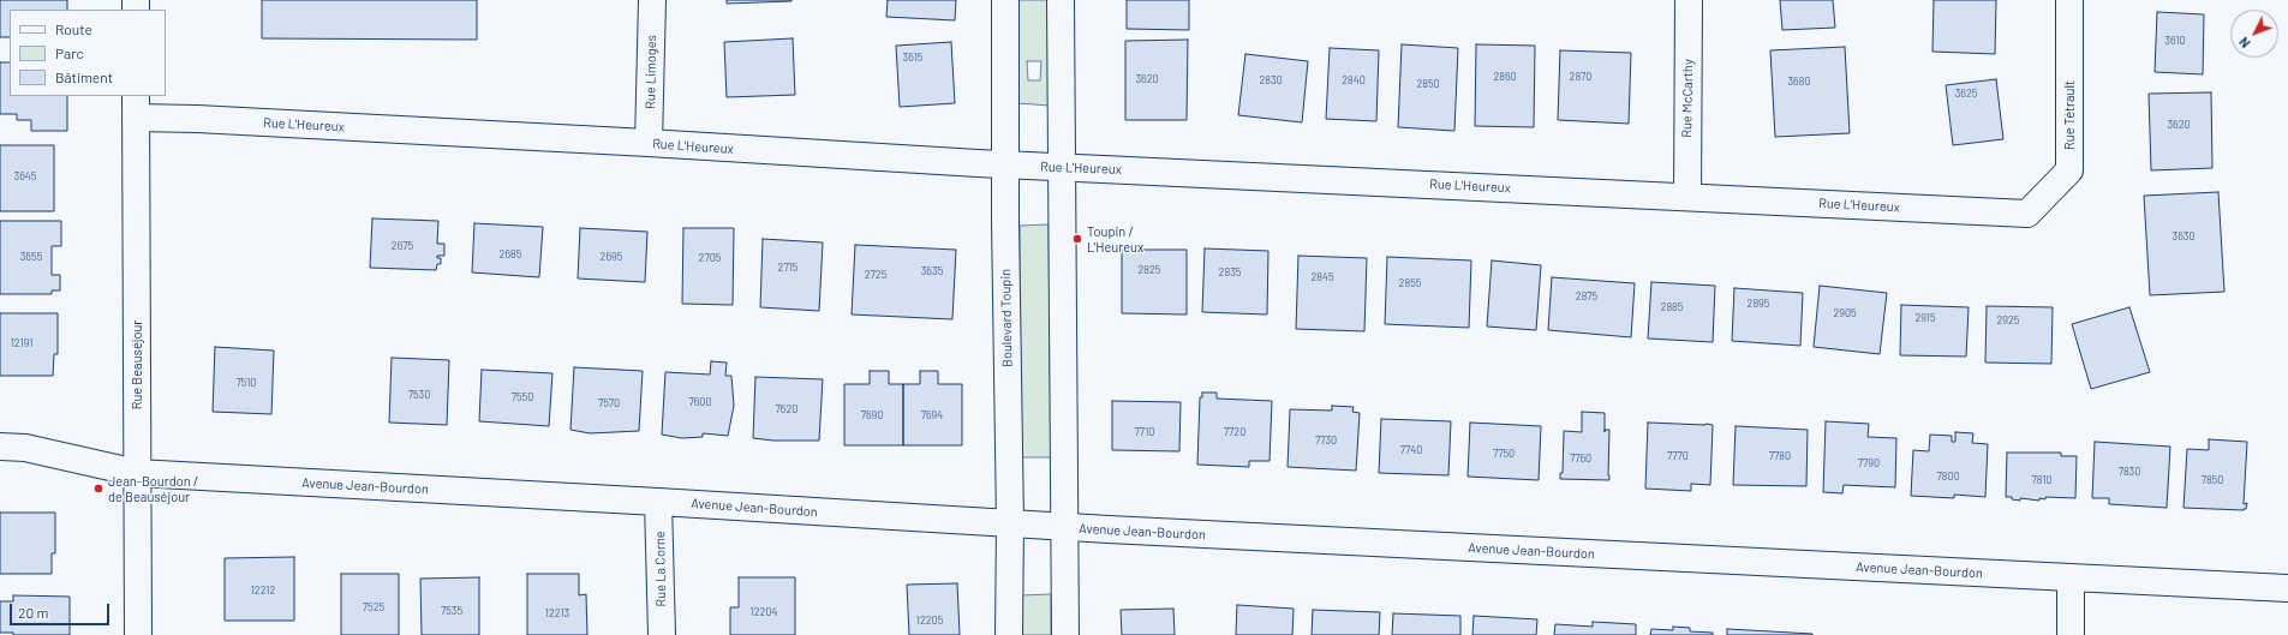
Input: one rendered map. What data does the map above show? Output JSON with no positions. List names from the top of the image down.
{
  "streets": {
    "street": [
      "Rue Limoges",
      "Rue McCarthy",
      "Rue Tétrault",
      "Rue L'Heureux",
      "Boulevard Toupin",
      "Rue Beauséjour",
      "Avenue Jean-Bourdon",
      "Rue La Corne"
    ]
  },
  "crossings": [
    ["Rue Limoges", "Rue L'Heureux"],
    ["Rue McCarthy", "Rue L'Heureux"],
    ["Rue Tétrault", "Rue L'Heureux"],
    ["Rue L'Heureux", "Boulevard Toupin"],
    ["Rue L'Heureux", "Rue Beauséjour"],
    ["Boulevard Toupin", "Avenue Jean-Bourdon"],
    ["Rue Beauséjour", "Avenue Jean-Bourdon"],
    ["Avenue Jean-Bourdon", "Rue La Corne"]
  ],
  "places": ["Toupin / L'Heureux", "Jean-Bourdon / de Beauséjour"],
  "house_numbers": [
    "3610",
    "3615",
    "2860",
    "2870",
    "3620",
    "2830",
    "2840",
    "3680",
    "2850",
    "3625",
    "3620",
    "3645",
    "3630",
    "2675",
    "2685",
    "3655",
    "2695",
    "2705",
    "2715",
    "2825",
    "3635",
    "2835",
    "2725",
    "2845",
    "2855",
    "2875",
    "2895",
    "2885",
    "2905",
    "2915",
    "2925",
    "12191",
    "7510",
    "7530",
    "7550",
    "7600",
    "7570",
    "7620",
    "7690",
    "7694",
    "7710",
    "7720",
    "7730",
    "7740",
    "7750",
    "7770",
    "7780",
    "7760",
    "7790",
    "7830",
    "7800",
    "7810",
    "7850",
    "12212",
    "7525",
    "7535",
    "12204",
    "12213",
    "12205"
  ],
  "legend": ["Route", "Parc", "Bâtiment"],
  "scale_bar": "20 m",
  "north": "bottom left"
}
